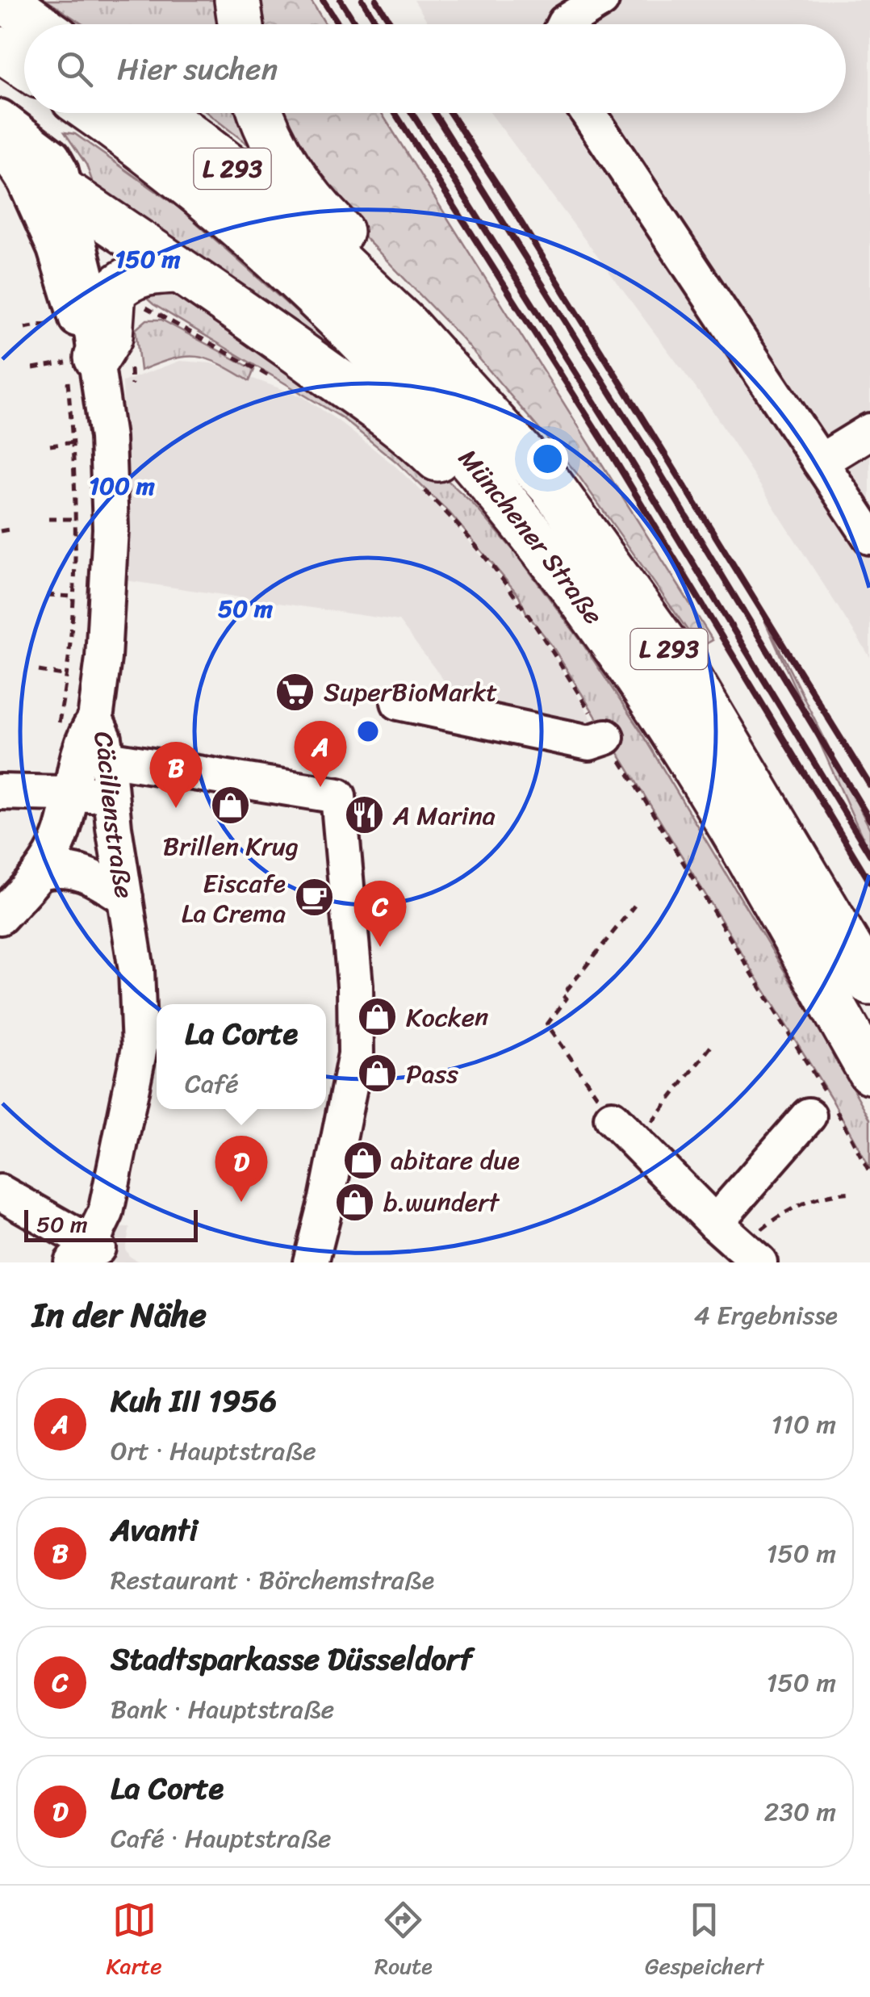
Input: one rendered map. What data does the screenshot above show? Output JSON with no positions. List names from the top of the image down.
{
  "streets": {
    "highway": ["L 293", "Münchener Straße"],
    "street": ["Cäcilienstraße"]
  },
  "places": {
    "supermarket": ["SuperBioMarkt"],
    "shop": [
      "Brillen Krug",
      "Kocken",
      "Pass",
      "abitare due",
      "b.wundert"
    ],
    "restaurant": ["A Marina"],
    "cafe": ["Eiscafe La Crema"]
  },
  "scale_bar": "50 m",
  "page": {
    "search": "Hier suchen",
    "pins": [
      "A",
      "B",
      "C",
      "D"
    ],
    "popup": ["La Corte", "Café"],
    "scale": "50 m",
    "heading": ["In der Nähe", "4 Ergebnisse"],
    "list": [
      {
        "mark": "A",
        "name": "Kuh III 1956",
        "note": "Ort · Hauptstraße",
        "value": "110 m"
      },
      {
        "mark": "B",
        "name": "Avanti",
        "note": "Restaurant · Börchemstraße",
        "value": "150 m"
      },
      {
        "mark": "C",
        "name": "Stadtsparkasse Düsseldorf",
        "note": "Bank · Hauptstraße",
        "value": "150 m"
      },
      {
        "mark": "D",
        "name": "La Corte",
        "note": "Café · Hauptstraße",
        "value": "230 m"
      }
    ],
    "nav": ["Karte", "Route", "Gespeichert"]
  },
  "rings": ["150 m", "100 m", "50 m"]
}
